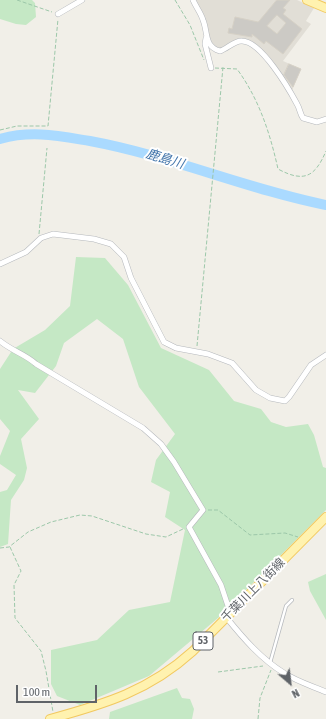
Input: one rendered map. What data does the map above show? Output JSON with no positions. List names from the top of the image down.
{
  "streets": {
    "main road": ["千葉川上八街線", "53"]
  },
  "water": ["鹿島川"],
  "scale_bar": "100 m",
  "north": "bottom right"
}
